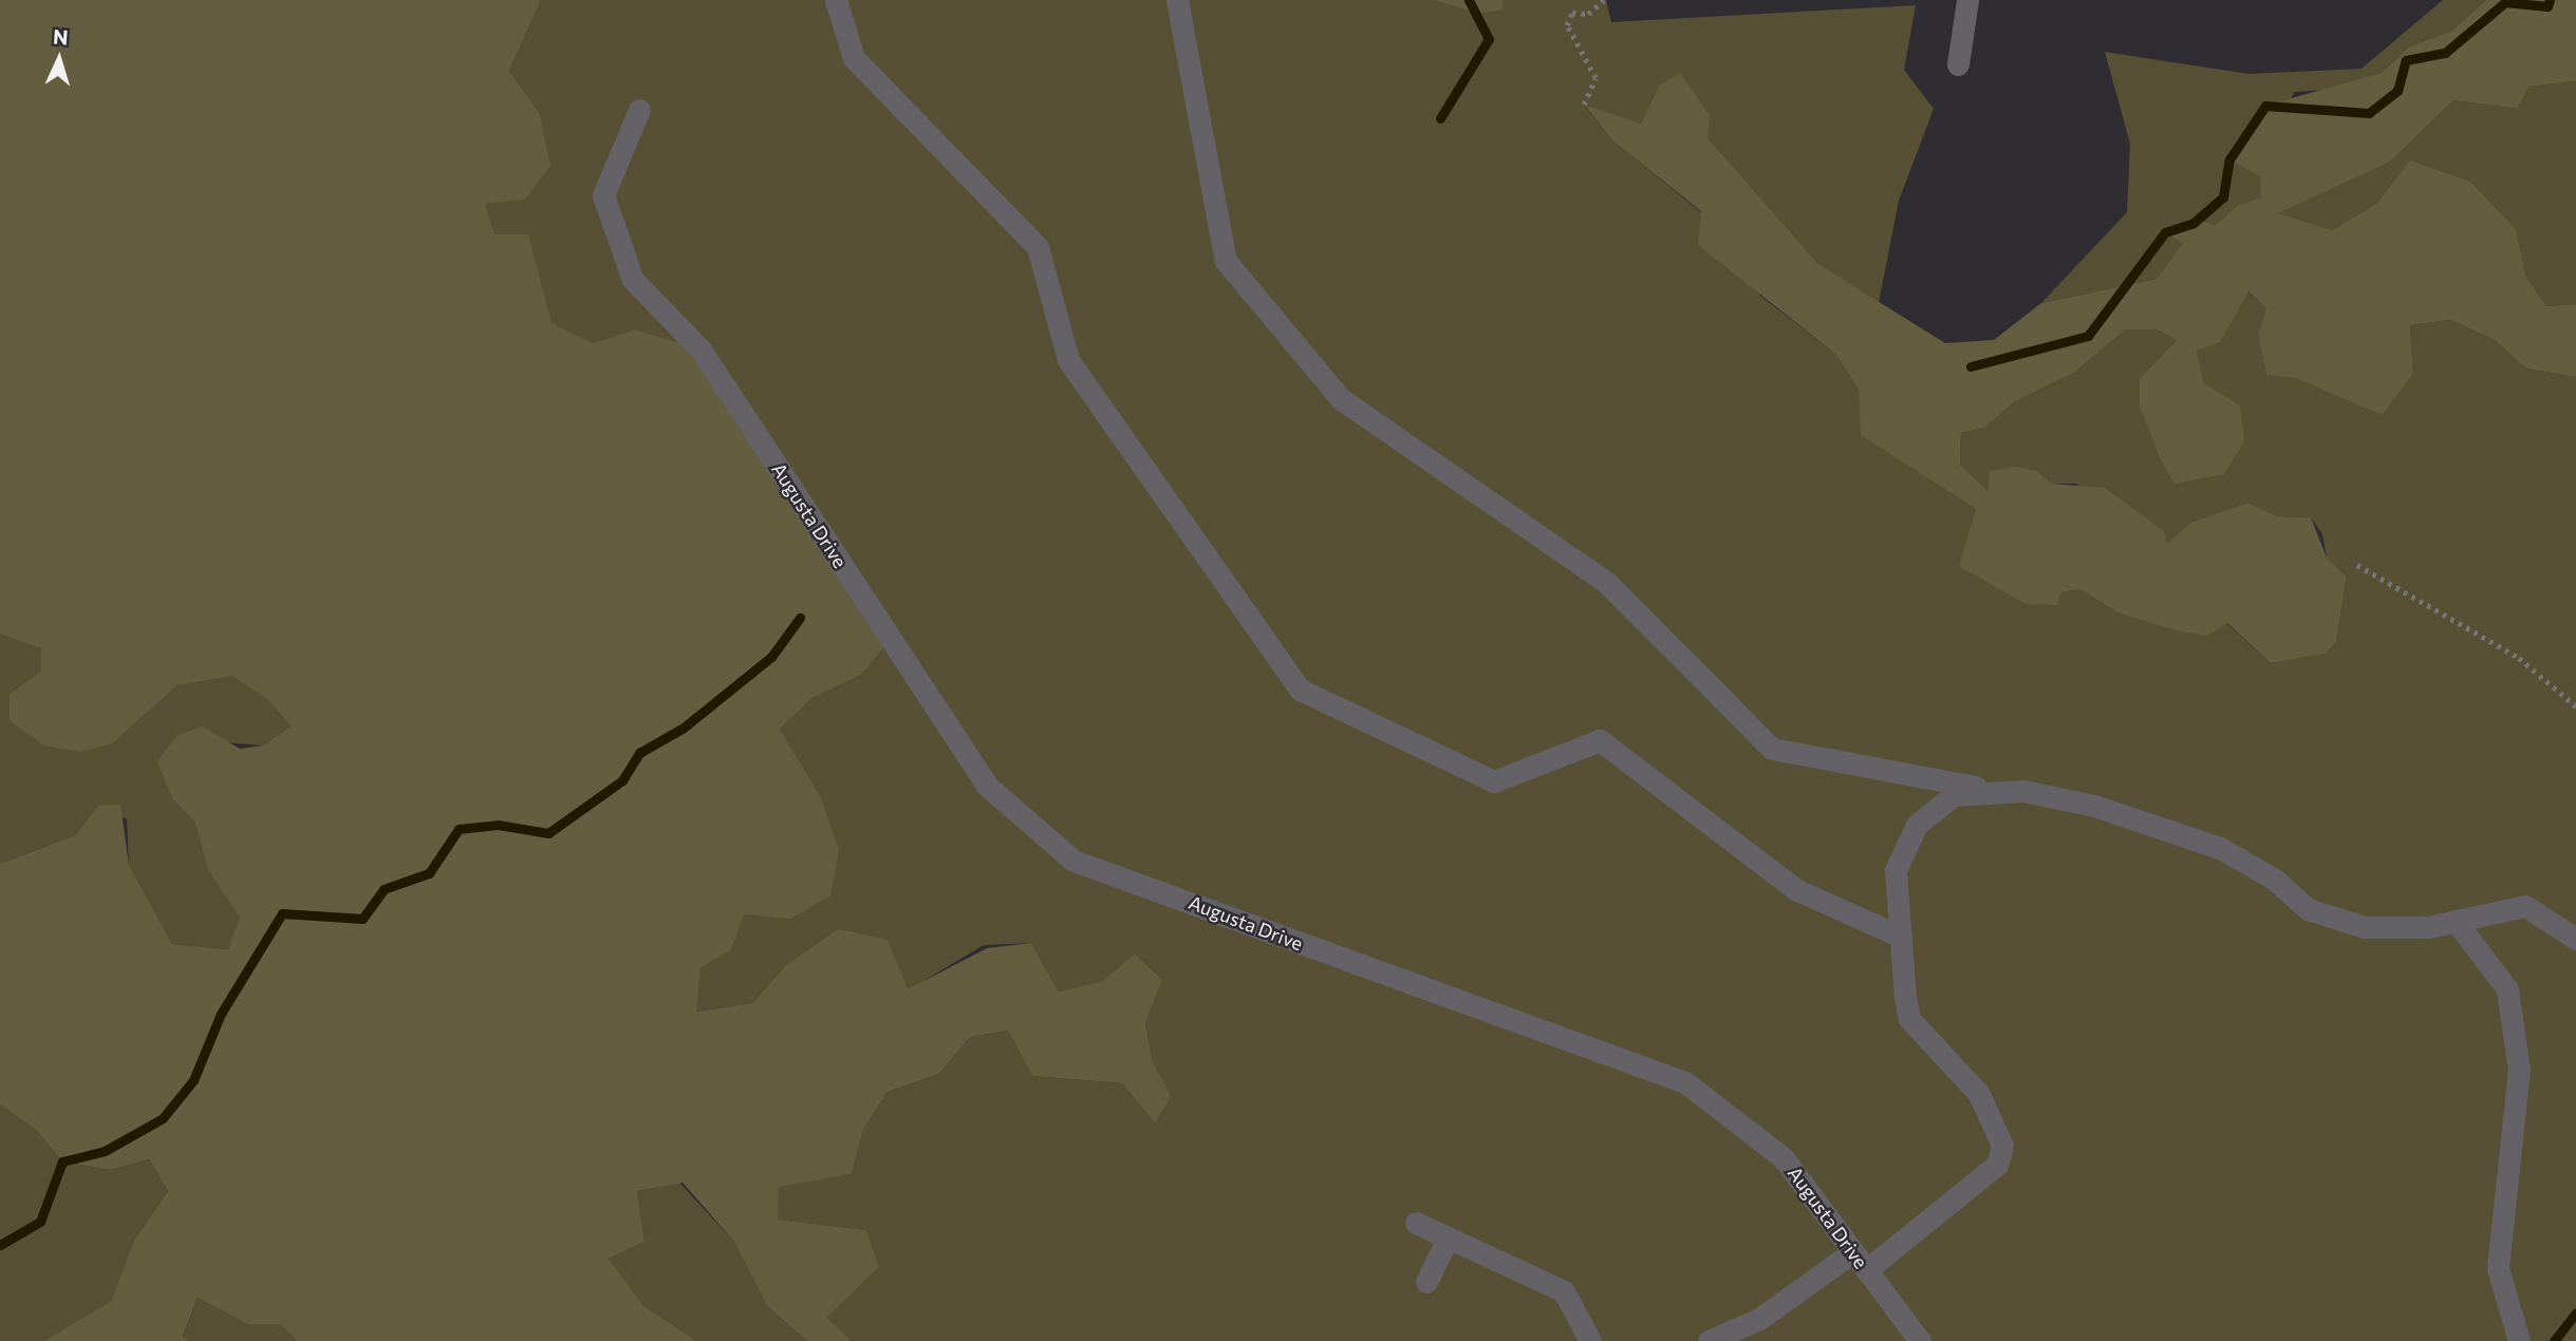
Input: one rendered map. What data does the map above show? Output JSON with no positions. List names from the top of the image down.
{
  "streets": {
    "street": ["Augusta Drive"]
  },
  "north": "top"
}
